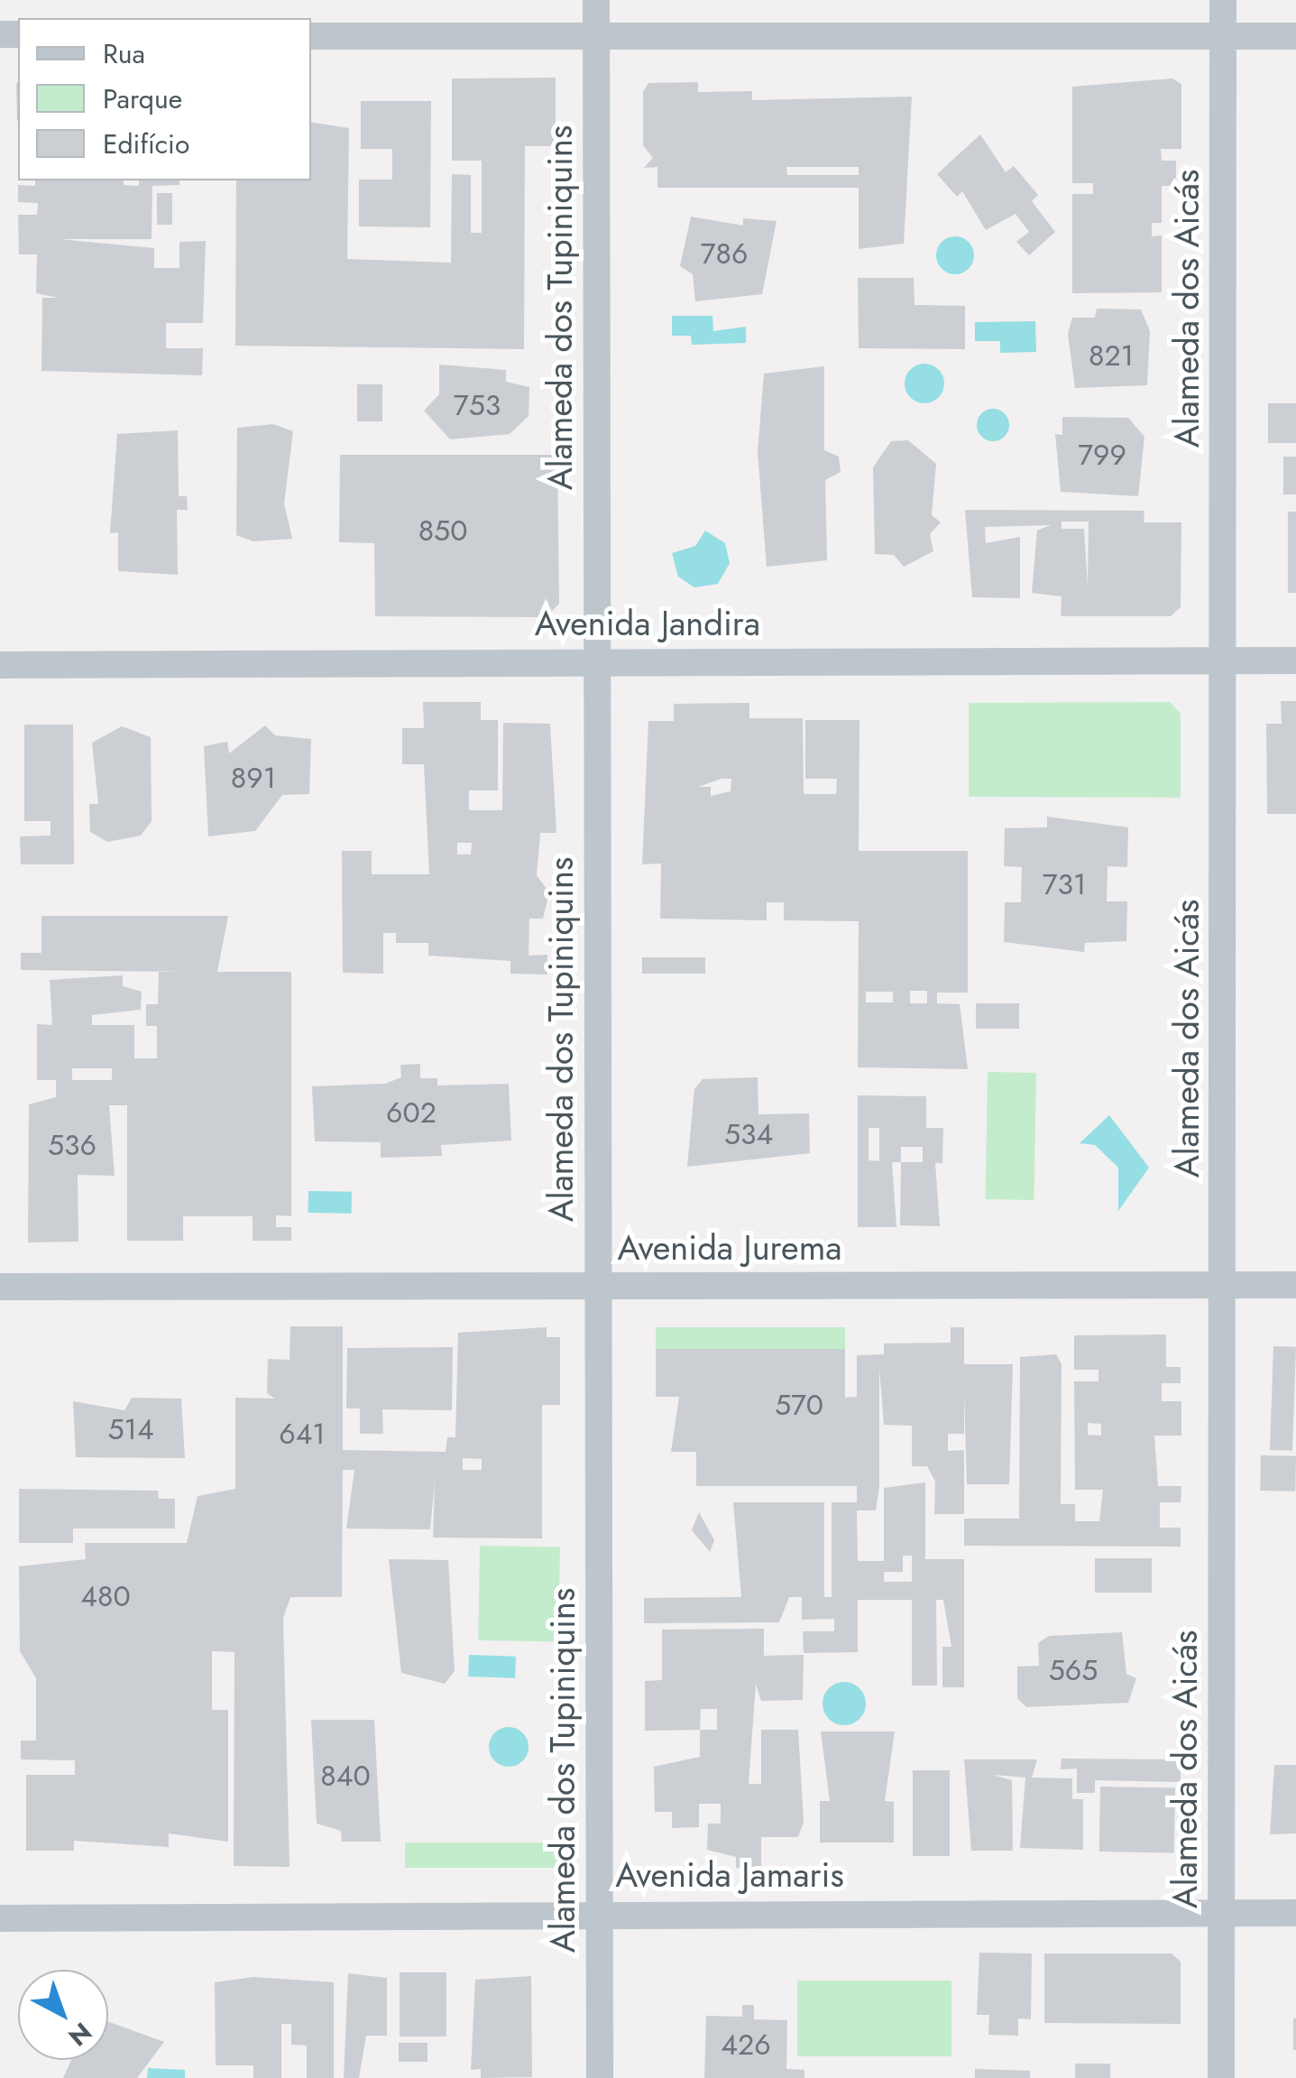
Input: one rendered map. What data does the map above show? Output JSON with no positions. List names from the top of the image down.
{
  "streets": {
    "street": [
      "Alameda dos Tupiniquins",
      "Alameda dos Aicás",
      "Avenida Jandira",
      "Avenida Jurema",
      "Avenida Jamaris"
    ]
  },
  "crossings": [
    ["Alameda dos Tupiniquins", "Avenida Jandira"],
    ["Alameda dos Tupiniquins", "Avenida Jurema"],
    ["Alameda dos Tupiniquins", "Avenida Jamaris"],
    ["Alameda dos Aicás", "Avenida Jandira"],
    ["Alameda dos Aicás", "Avenida Jurema"],
    ["Alameda dos Aicás", "Avenida Jamaris"]
  ],
  "house_numbers": [
    "786",
    "821",
    "753",
    "799",
    "850",
    "891",
    "731",
    "602",
    "534",
    "536",
    "570",
    "514",
    "641",
    "480",
    "565",
    "840",
    "426"
  ],
  "legend": ["Rua", "Parque", "Edifício"],
  "north": "bottom right"
}
